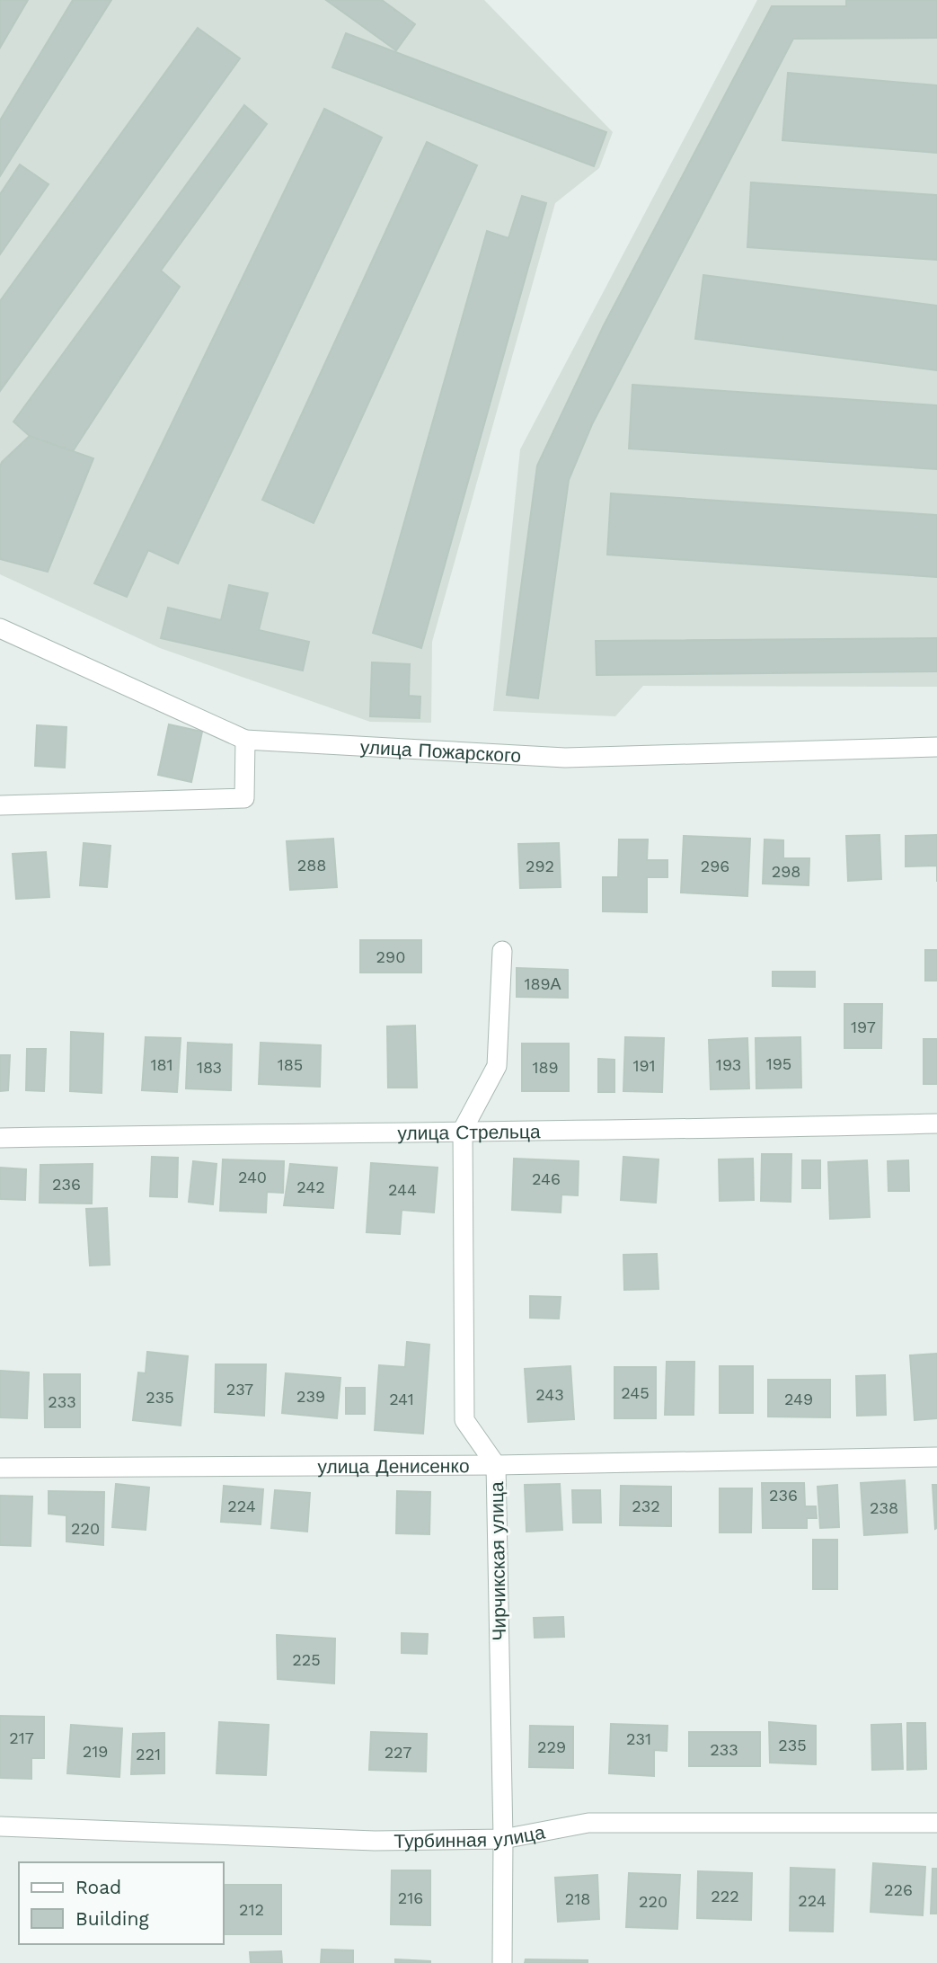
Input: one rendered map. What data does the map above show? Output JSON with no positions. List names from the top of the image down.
{
  "streets": {
    "street": [
      "улица Пожарского",
      "улица Стрельца",
      "улица Денисенко",
      "Чирчикская улица",
      "Турбинная улица"
    ]
  },
  "crossings": [
    ["улица Стрельца", "Чирчикская улица"],
    ["улица Денисенко", "Чирчикская улица"],
    ["Чирчикская улица", "Турбинная улица"]
  ],
  "house_numbers": [
    "288",
    "292",
    "296",
    "298",
    "290",
    "189А",
    "197",
    "195",
    "181",
    "185",
    "193",
    "191",
    "183",
    "189",
    "240",
    "246",
    "236",
    "242",
    "244",
    "237",
    "245",
    "243",
    "239",
    "235",
    "241",
    "249",
    "233",
    "236",
    "224",
    "232",
    "238",
    "220",
    "225",
    "217",
    "231",
    "235",
    "229",
    "233",
    "219",
    "227",
    "221",
    "226",
    "222",
    "216",
    "218",
    "224",
    "220",
    "212"
  ],
  "legend": ["Road", "Building"]
}
